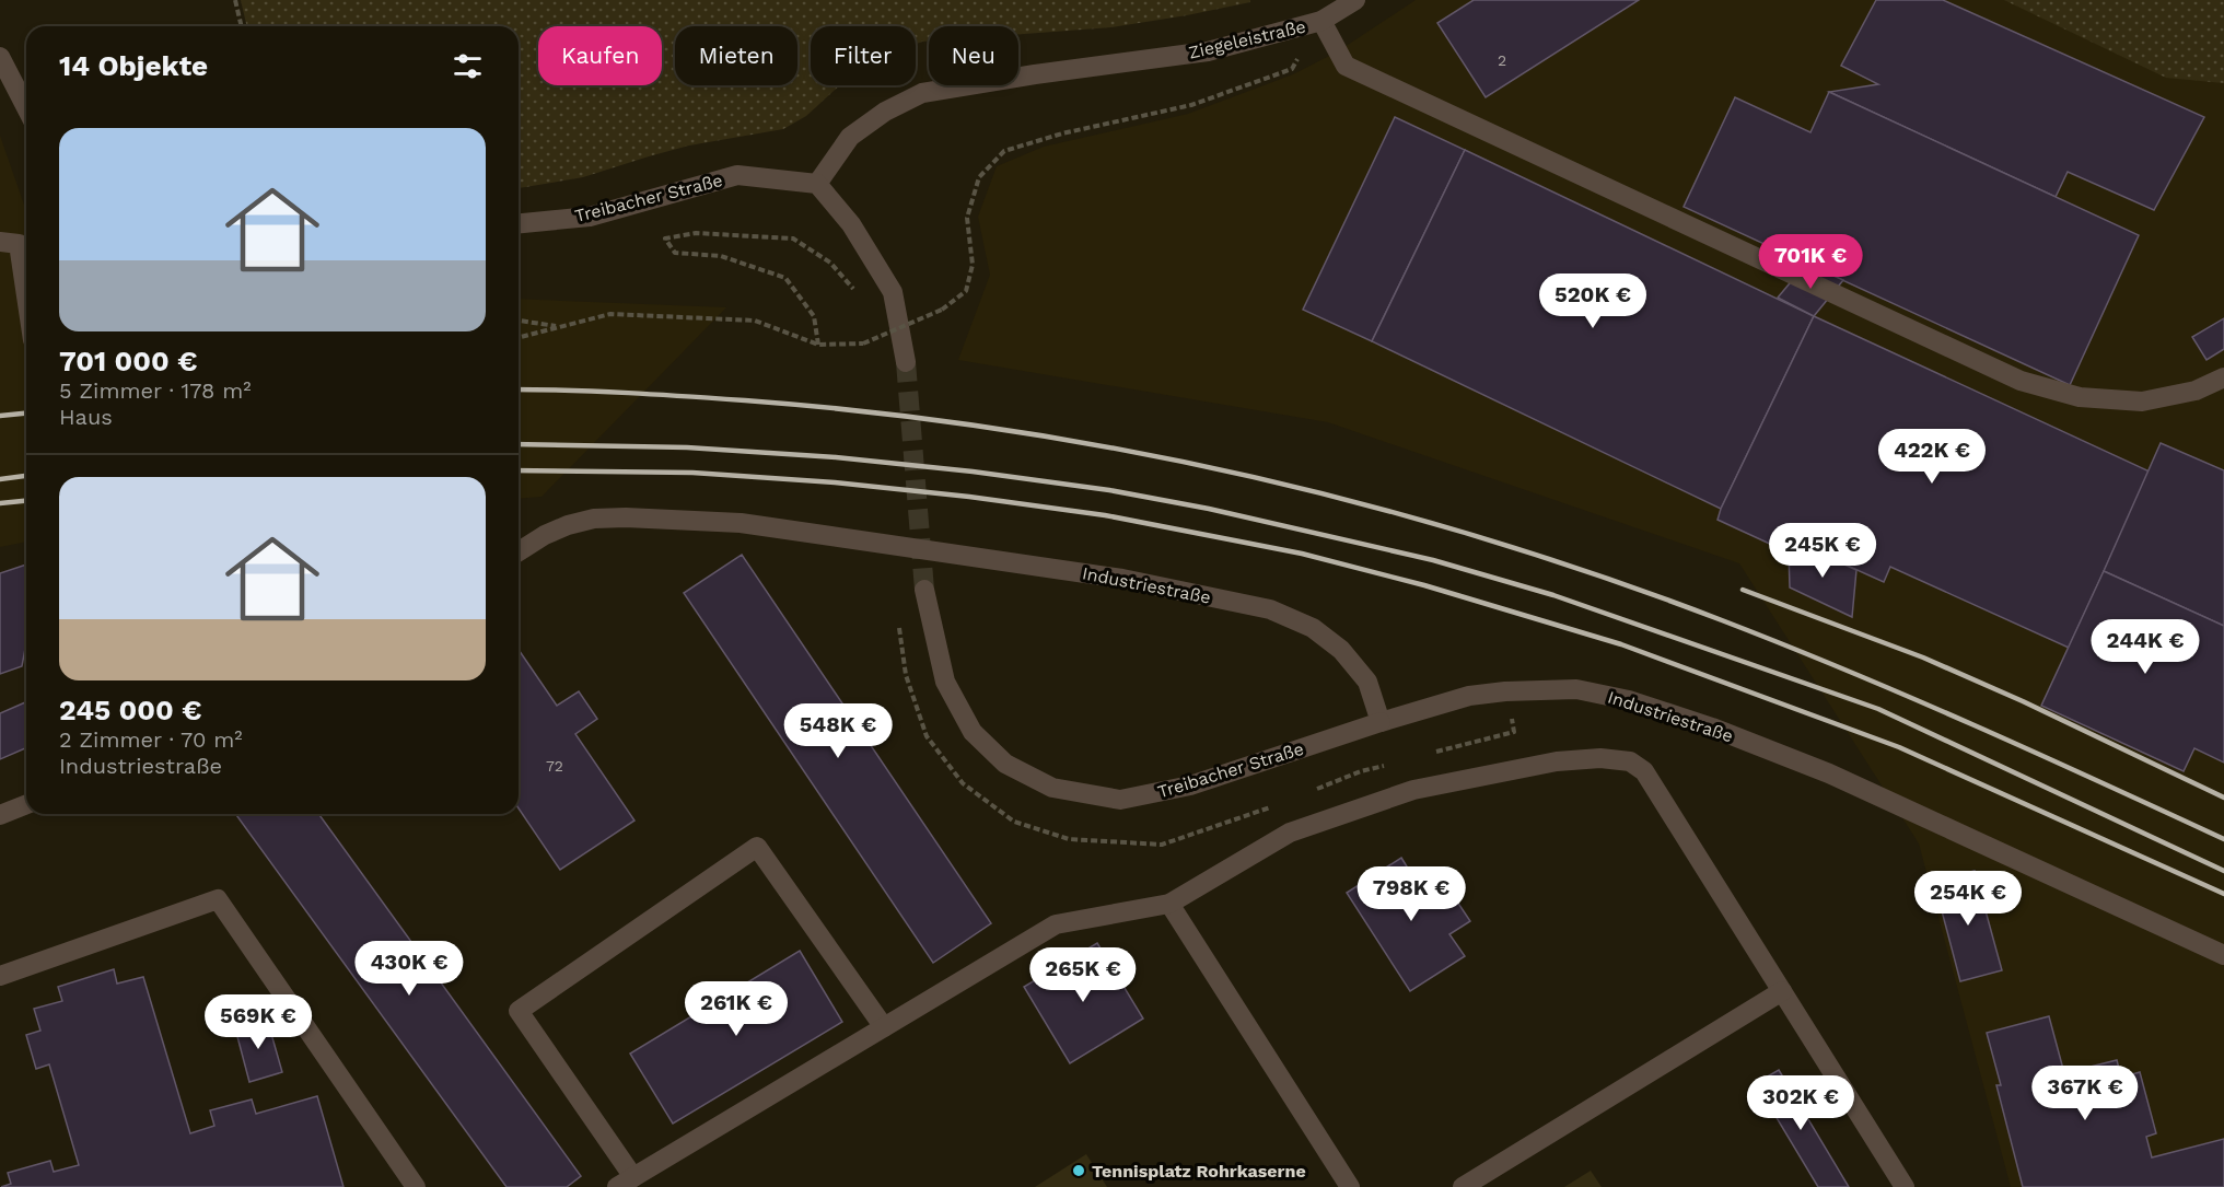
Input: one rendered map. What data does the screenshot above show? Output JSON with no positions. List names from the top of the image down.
{
  "streets": {
    "street": ["Ziegeleistraße", "Treibacher Straße", "Industriestraße"]
  },
  "crossings": [
    ["Ziegeleistraße", "Treibacher Straße"],
    ["Treibacher Straße", "Industriestraße"]
  ],
  "places": ["Tennisplatz Rohrkaserne"],
  "house_numbers": ["2", "72"],
  "page": {
    "chip": [
      "Kaufen",
      "Mieten",
      "Filter",
      "Neu"
    ],
    "heading": "14 Objekte",
    "list": [
      {
        "name": "701 000 €",
        "note": "5 Zimmer · 178 m² · Haus"
      },
      {
        "name": "245 000 €",
        "note": "2 Zimmer · 70 m² · Industriestraße"
      }
    ],
    "price": [
      "701K €",
      "520K €",
      "422K €",
      "245K €",
      "244K €",
      "548K €",
      "798K €",
      "254K €",
      "430K €",
      "265K €",
      "261K €",
      "569K €",
      "367K €",
      "302K €"
    ]
  }
}
